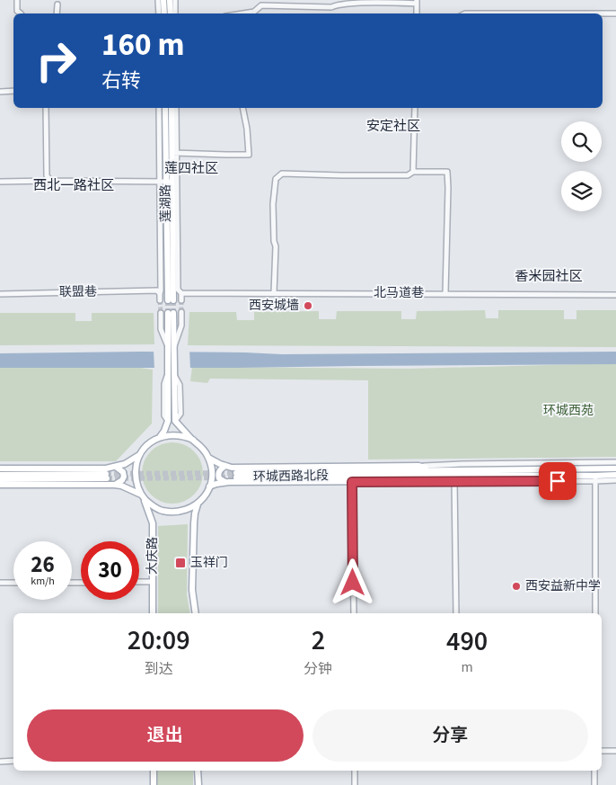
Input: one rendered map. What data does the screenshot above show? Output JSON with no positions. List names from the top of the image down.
{
  "streets": {
    "main road": ["莲湖路", "环城西路北段", "大庆路"],
    "street": ["联盟巷", "北马道巷"]
  },
  "districts": [
    "安定社区",
    "莲四社区",
    "西北一路社区",
    "香米园社区"
  ],
  "parks": ["环城西苑"],
  "places": {
    "other": ["西安城墙", "西安益新中学"],
    "transit": ["玉祥门"]
  },
  "page": {
    "turn": ["160 m", "右转"],
    "speed": "26 km/h",
    "limit": "30",
    "eta": [
      "20:09",
      "到达",
      "2",
      "分钟",
      "490",
      "m"
    ],
    "buttons": ["退出", "分享"]
  }
}
